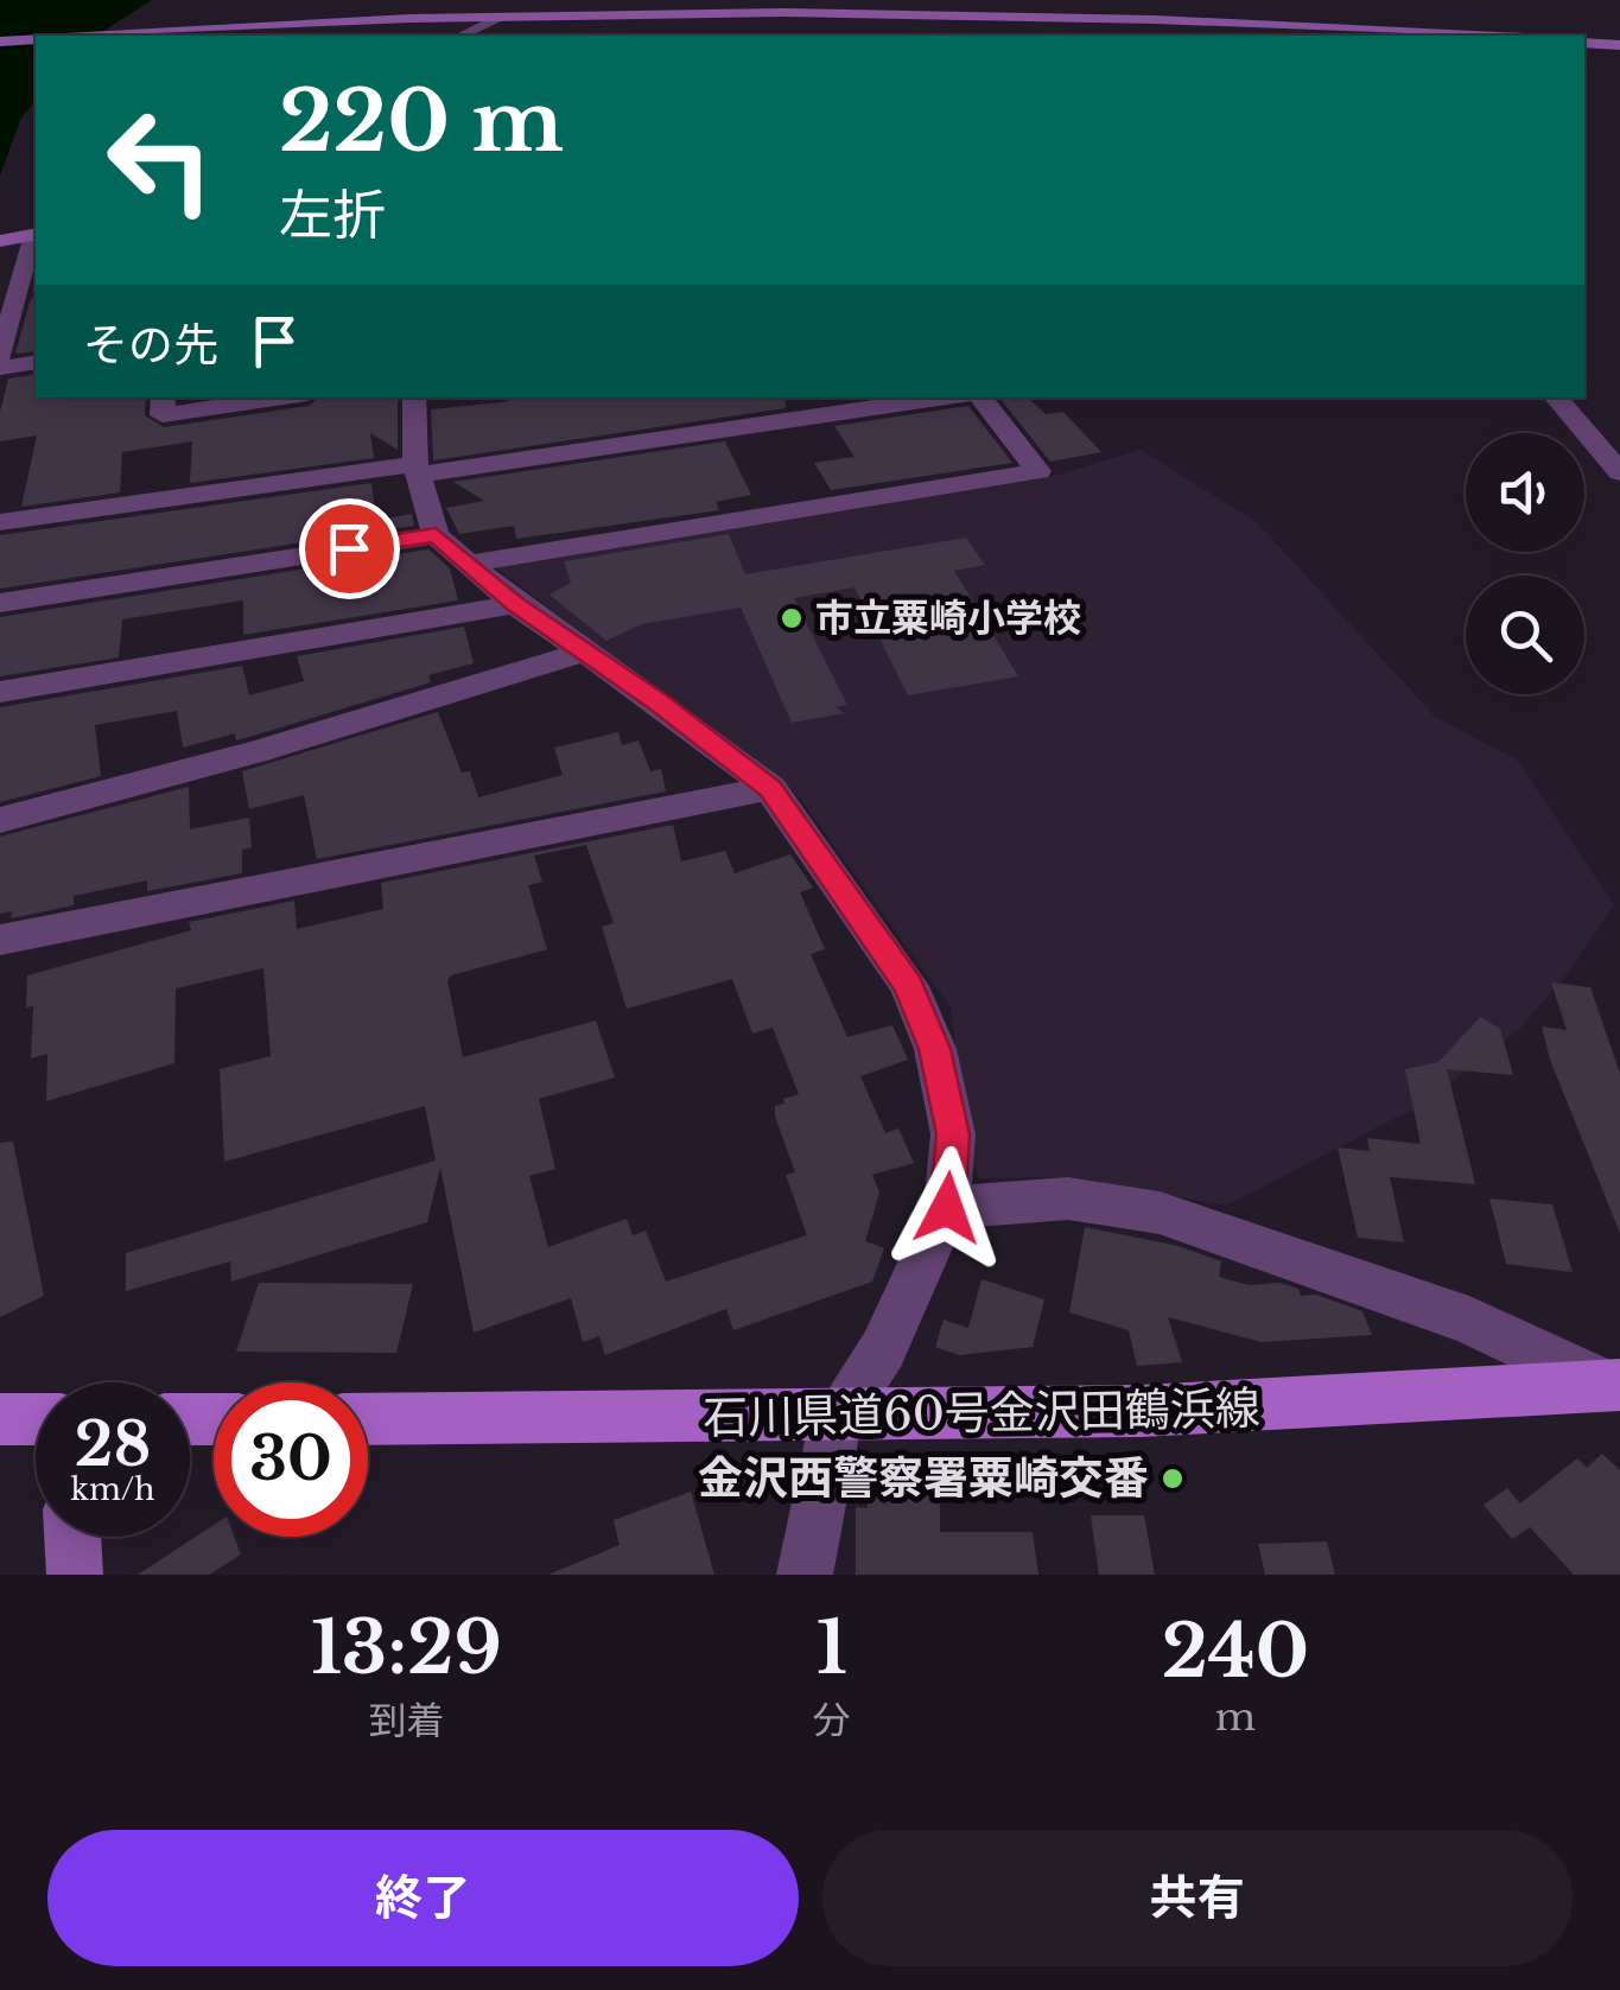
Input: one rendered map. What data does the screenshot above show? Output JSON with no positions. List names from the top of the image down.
{
  "streets": {
    "main road": ["石川県道60号金沢田鶴浜線"]
  },
  "places": ["市立粟崎小学校", "金沢西警察署粟崎交番"],
  "page": {
    "turn": ["220 m", "左折"],
    "then": "その先",
    "speed": "28 km/h",
    "limit": "30",
    "eta": [
      "13:29",
      "到着",
      "1",
      "分",
      "240",
      "m"
    ],
    "buttons": ["終了", "共有"]
  }
}
